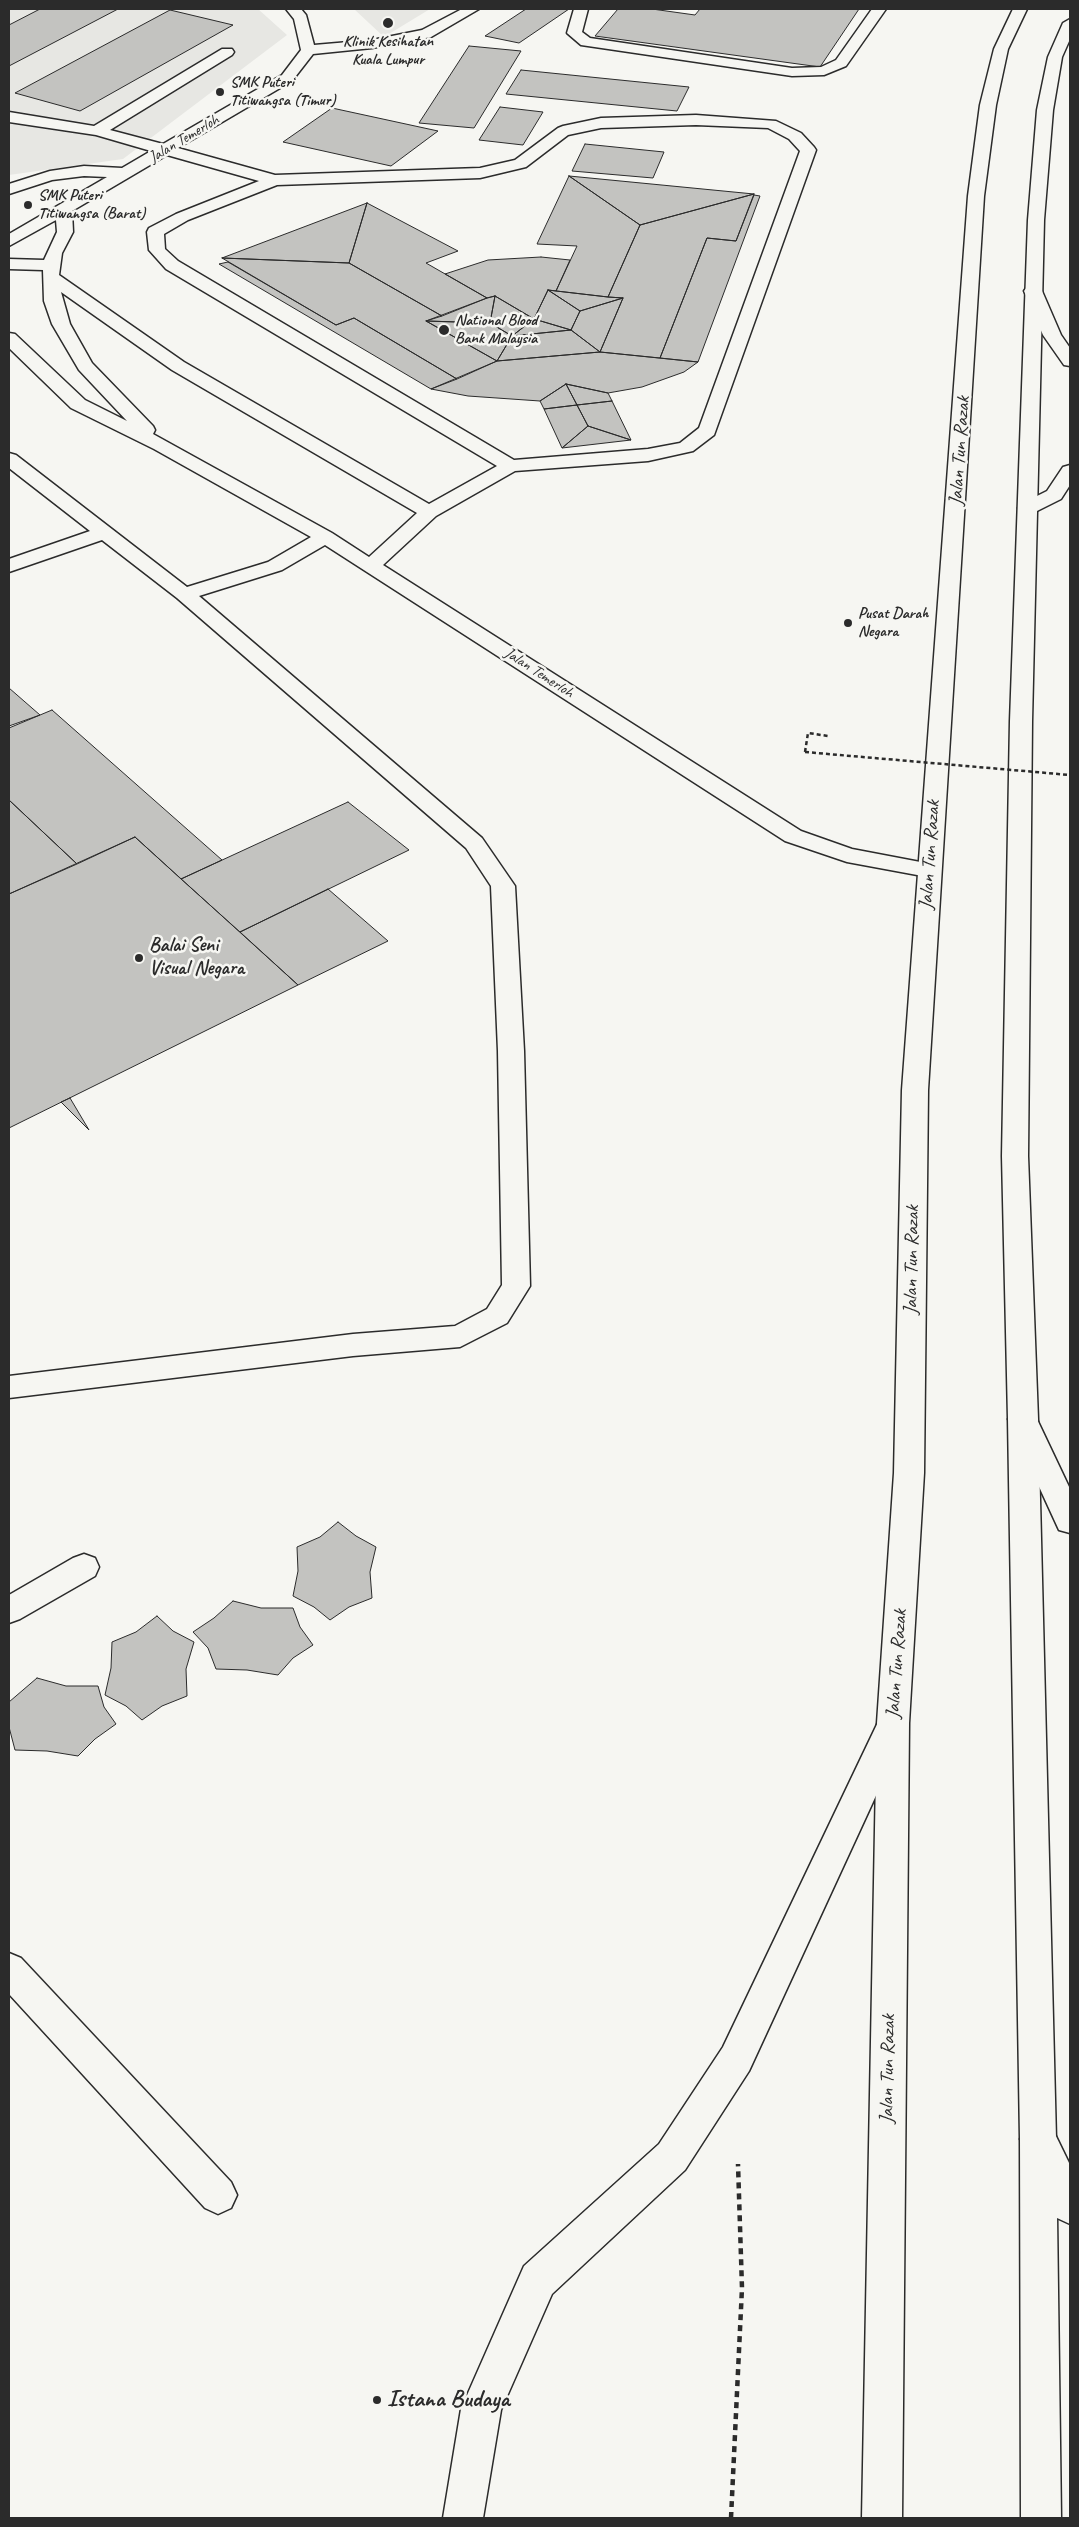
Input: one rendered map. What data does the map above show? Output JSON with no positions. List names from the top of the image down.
{
  "streets": {
    "main road": ["Jalan Temerloh", "Jalan Tun Razak"]
  },
  "crossings": [
    ["Jalan Temerloh", "Jalan Tun Razak"]
  ],
  "places": [
    "Klinik Kesihatan Kuala Lumpur",
    "SMK Puteri Titiwangsa (Timur)",
    "SMK Puteri Titiwangsa (Barat)",
    "National Blood Bank Malaysia",
    "Pusat Darah Negara",
    "Balai Seni Visual Negara",
    "Istana Budaya"
  ]
}
